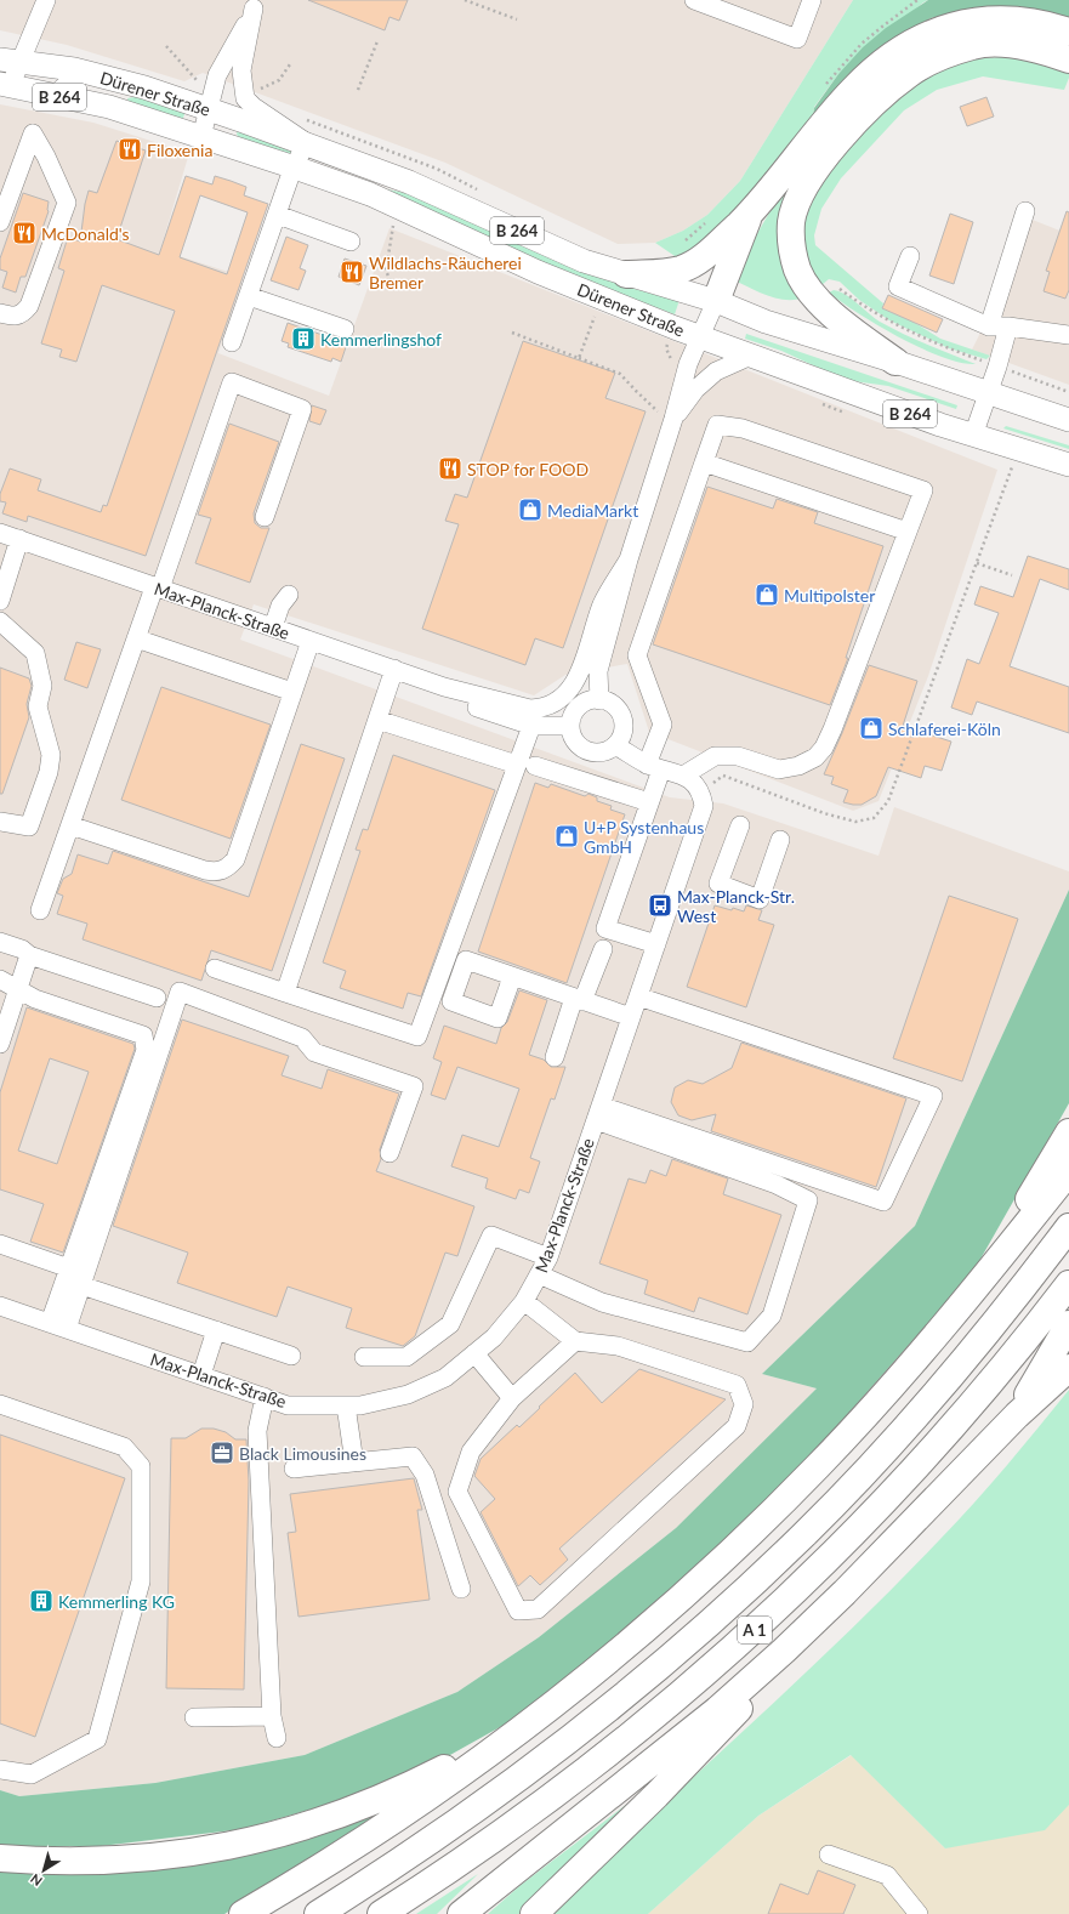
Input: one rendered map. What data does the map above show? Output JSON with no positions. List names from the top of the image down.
{
  "streets": {
    "highway": ["A 1"],
    "main road": ["Dürener Straße", "B 264"],
    "street": ["Max-Planck-Straße"]
  },
  "crossings": [
    ["Dürener Straße", "Max-Planck-Straße"]
  ],
  "places": {
    "restaurant": [
      "Filoxenia",
      "McDonald's",
      "Wildlachs-Räucherei Bremer",
      "STOP for FOOD"
    ],
    "building": ["Kemmerlingshof", "Kemmerling KG"],
    "shop": [
      "MediaMarkt",
      "Multipolster",
      "Schlaferei-Köln",
      "U+P Systenhaus GmbH"
    ],
    "bus stop": ["Max-Planck-Str. West"],
    "office": ["Black Limousines"]
  },
  "north": "bottom left"
}
